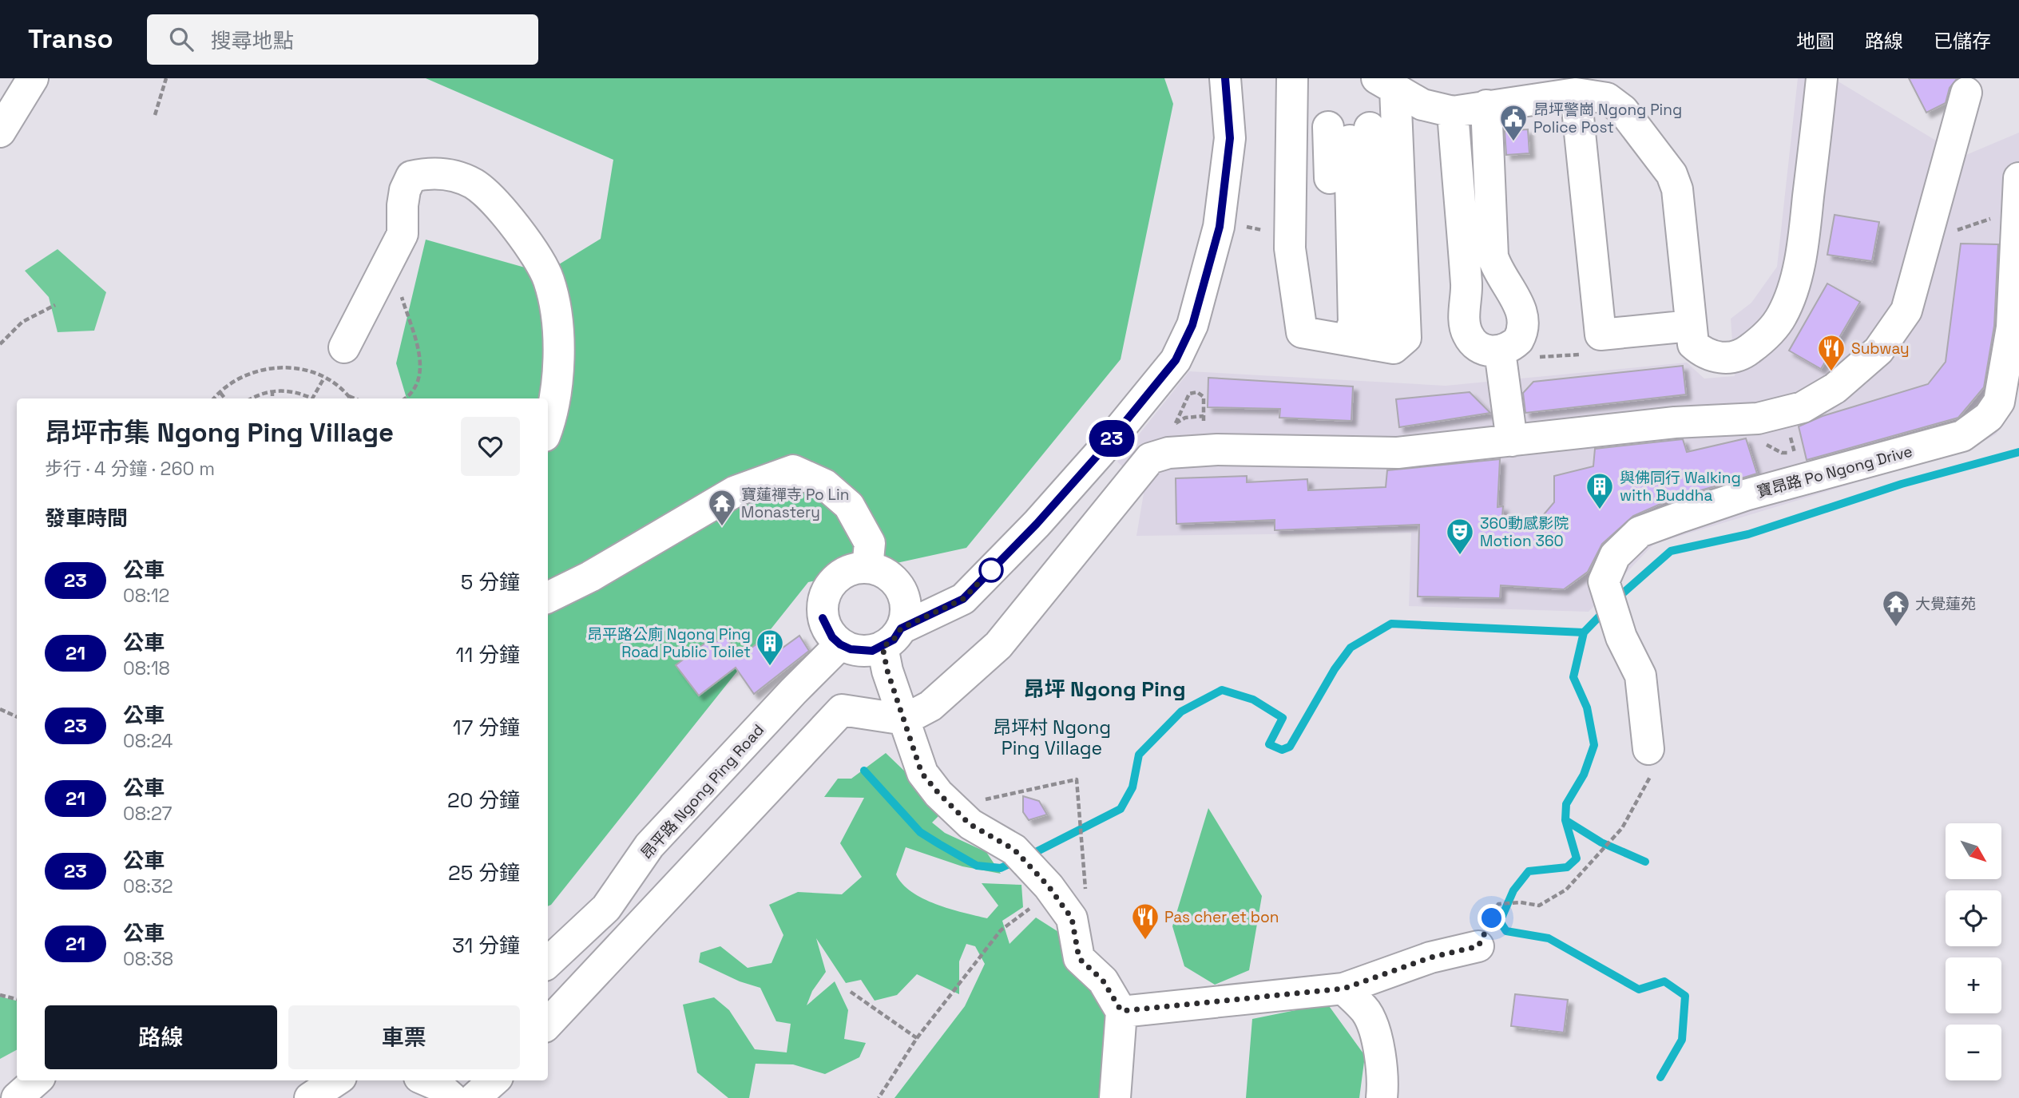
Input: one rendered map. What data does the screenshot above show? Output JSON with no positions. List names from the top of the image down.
{
  "streets": {
    "street": ["寶昂路 Po Ngong Drive", "昂平路 Ngong Ping Road"]
  },
  "districts": ["昂坪 Ngong Ping", "昂坪村 Ngong Ping Village"],
  "places": {
    "public building": ["昂坪警崗 Ngong Ping Police Post"],
    "restaurant": ["Subway", "Pas cher et bon"],
    "building": ["與佛同行 Walking with Buddha", "昂平路公廁 Ngong Ping Road Public Toilet"],
    "temple": ["寶蓮禪寺 Po Lin Monastery", "大覺蓮苑"],
    "theatre": ["360動感影院 Motion 360"]
  },
  "lines": ["bus line 23"],
  "north": "bottom right",
  "page": {
    "header": "Transo",
    "search": "搜尋地點",
    "nav": ["地圖", "路線", "已儲存"],
    "on_map": "23",
    "heading": [
      ["昂坪市集 Ngong Ping Village", "步行 · 4 分鐘 · 260 m"],
      "發車時間"
    ],
    "list": [
      {
        "mark": "23",
        "name": "公車",
        "note": "08:12",
        "value": "5 分鐘"
      },
      {
        "mark": "21",
        "name": "公車",
        "note": "08:18",
        "value": "11 分鐘"
      },
      {
        "mark": "23",
        "name": "公車",
        "note": "08:24",
        "value": "17 分鐘"
      },
      {
        "mark": "21",
        "name": "公車",
        "note": "08:27",
        "value": "20 分鐘"
      },
      {
        "mark": "23",
        "name": "公車",
        "note": "08:32",
        "value": "25 分鐘"
      },
      {
        "mark": "21",
        "name": "公車",
        "note": "08:38",
        "value": "31 分鐘"
      }
    ],
    "map_buttons": ["+", "−"],
    "buttons": ["路線", "車票"]
  }
}
